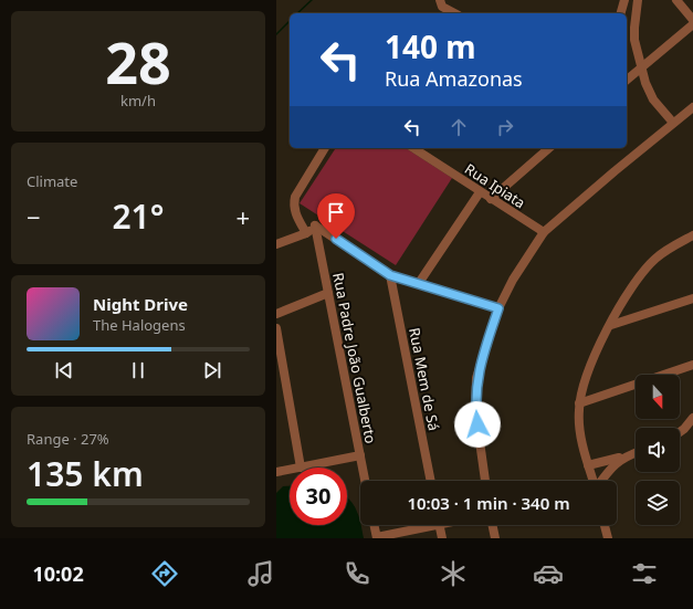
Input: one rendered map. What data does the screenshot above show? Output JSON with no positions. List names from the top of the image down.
{
  "streets": {
    "street": ["Rua Ipiata", "Rua Padre João Gualberto", "Rua Mem de Sá"]
  },
  "north": "bottom",
  "page": {
    "tile": [
      ["28", "km/h"],
      "Climate",
      ["Range · 27%", "135 km"]
    ],
    "turn": ["140 m", "Rua Amazonas"],
    "heat": ["−", "21°", "+"],
    "song": ["Night Drive", "The Halogens"],
    "limit": "30",
    "trip": "10:03 · 1 min · 340 m",
    "tabs": "10:02"
  }
}
